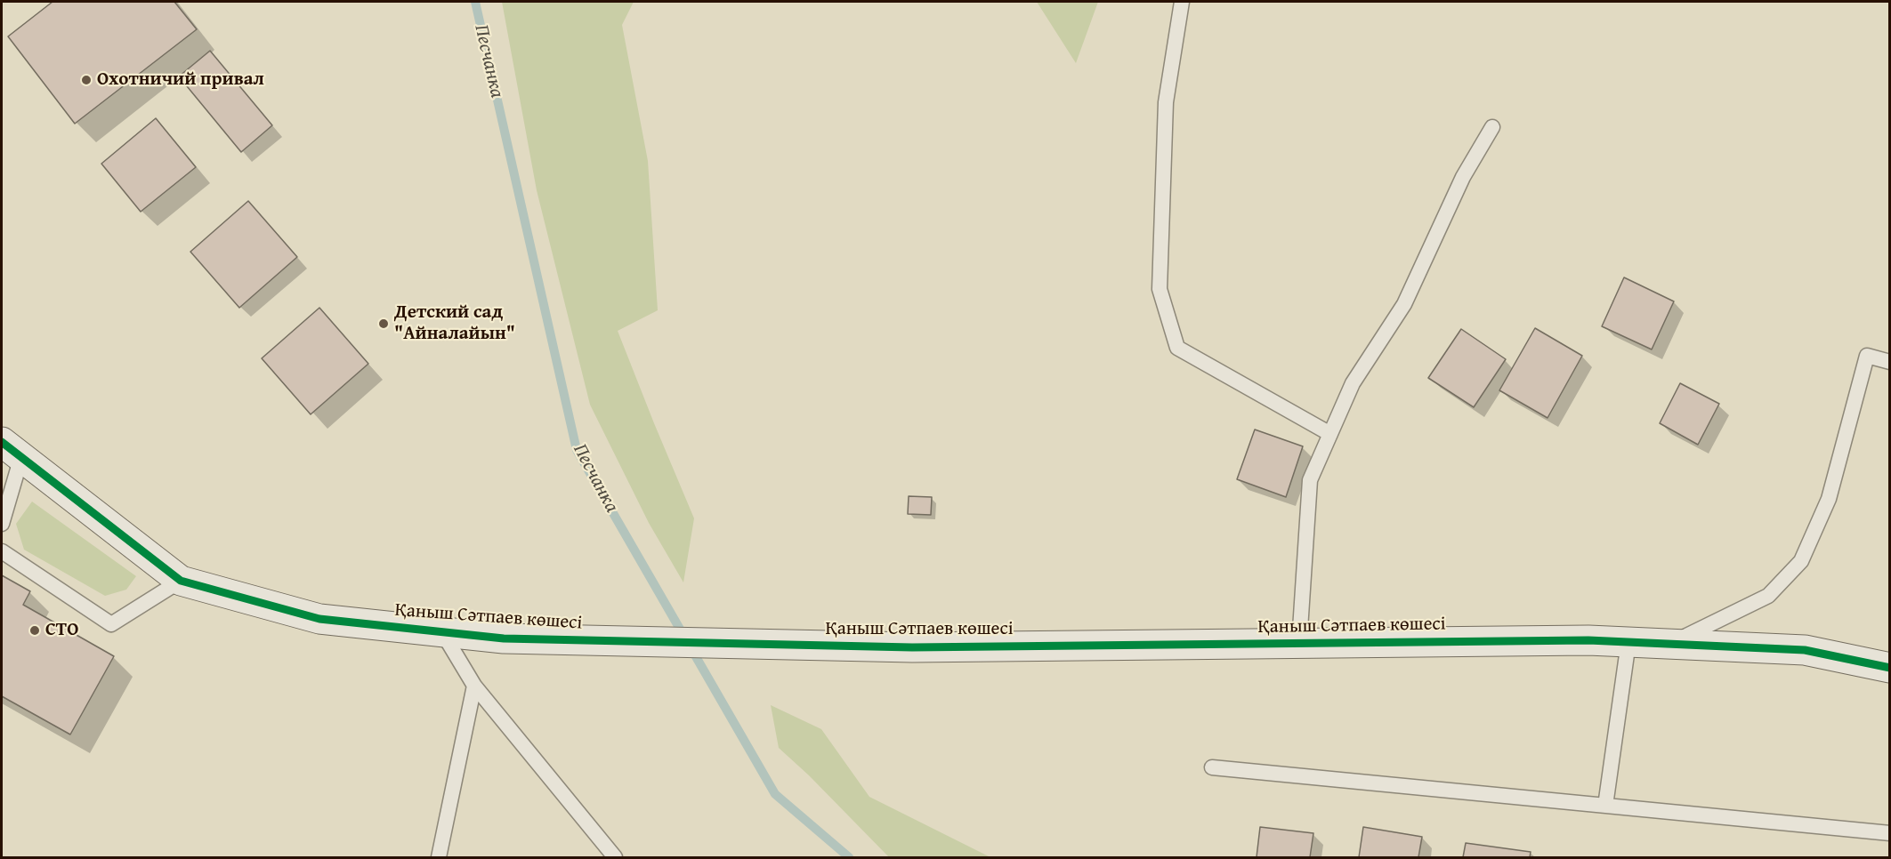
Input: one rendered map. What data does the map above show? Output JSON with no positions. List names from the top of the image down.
{
  "streets": {
    "street": ["Қаныш Сәтпаев көшесі"]
  },
  "water": ["Песчанка"],
  "places": ["Охотничий привал", "Детский сад \"Айналайын\"", "СТО"]
}
